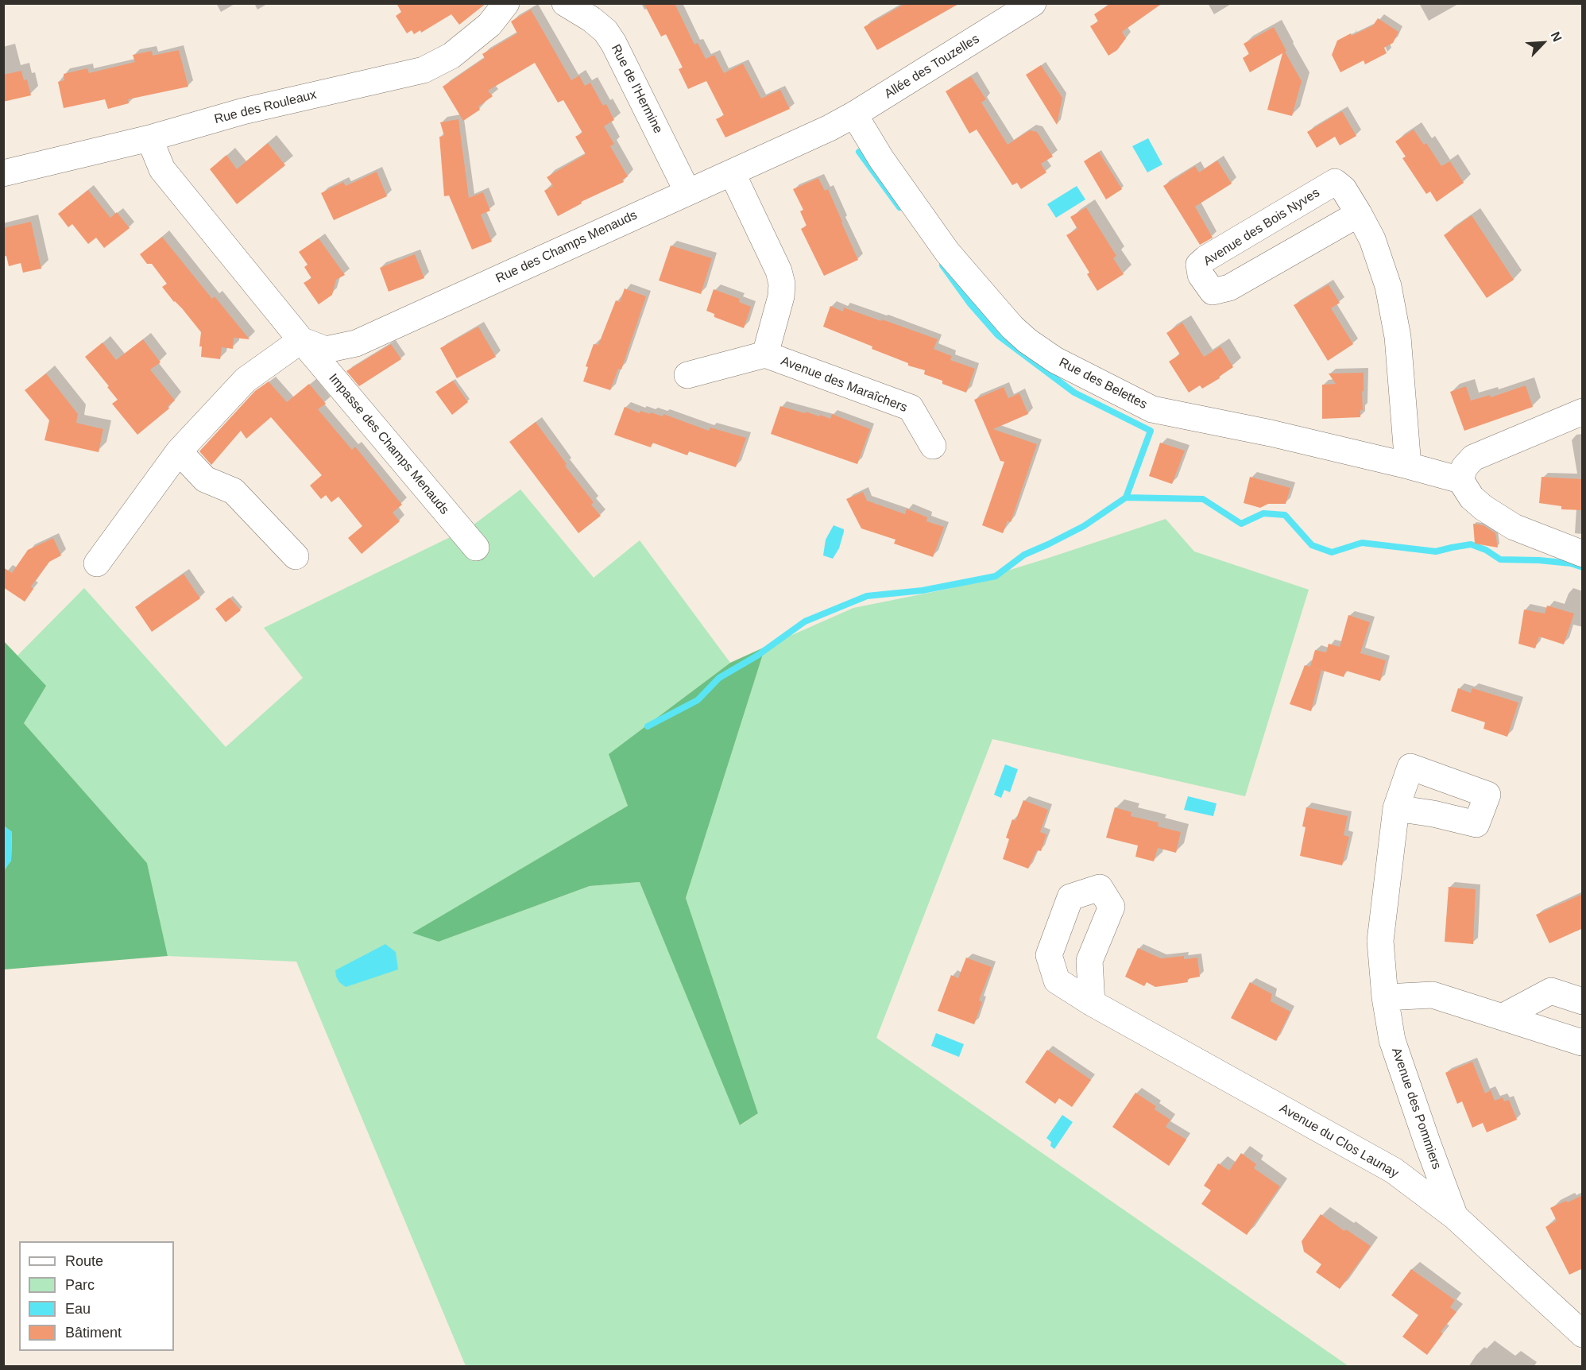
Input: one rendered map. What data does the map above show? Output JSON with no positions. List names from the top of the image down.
{
  "streets": {
    "street": [
      "Allée des Touzelles",
      "Rue de l'Hermine",
      "Rue des Rouleaux",
      "Avenue des Bois Nyves",
      "Rue des Champs Menauds",
      "Rue des Belettes",
      "Avenue des Maraîchers",
      "Impasse des Champs Menauds",
      "Avenue des Pommiers",
      "Avenue du Clos Launay"
    ]
  },
  "crossings": [
    ["Allée des Touzelles", "Rue des Champs Menauds"],
    ["Allée des Touzelles", "Rue des Belettes"],
    ["Rue de l'Hermine", "Rue des Champs Menauds"],
    ["Rue des Rouleaux", "Rue des Champs Menauds"],
    ["Avenue des Bois Nyves", "Rue des Belettes"],
    ["Rue des Champs Menauds", "Avenue des Maraîchers"],
    ["Rue des Champs Menauds", "Impasse des Champs Menauds"],
    ["Avenue des Pommiers", "Avenue du Clos Launay"]
  ],
  "legend": [
    "Route",
    "Parc",
    "Eau",
    "Bâtiment"
  ],
  "north": "top right"
}
